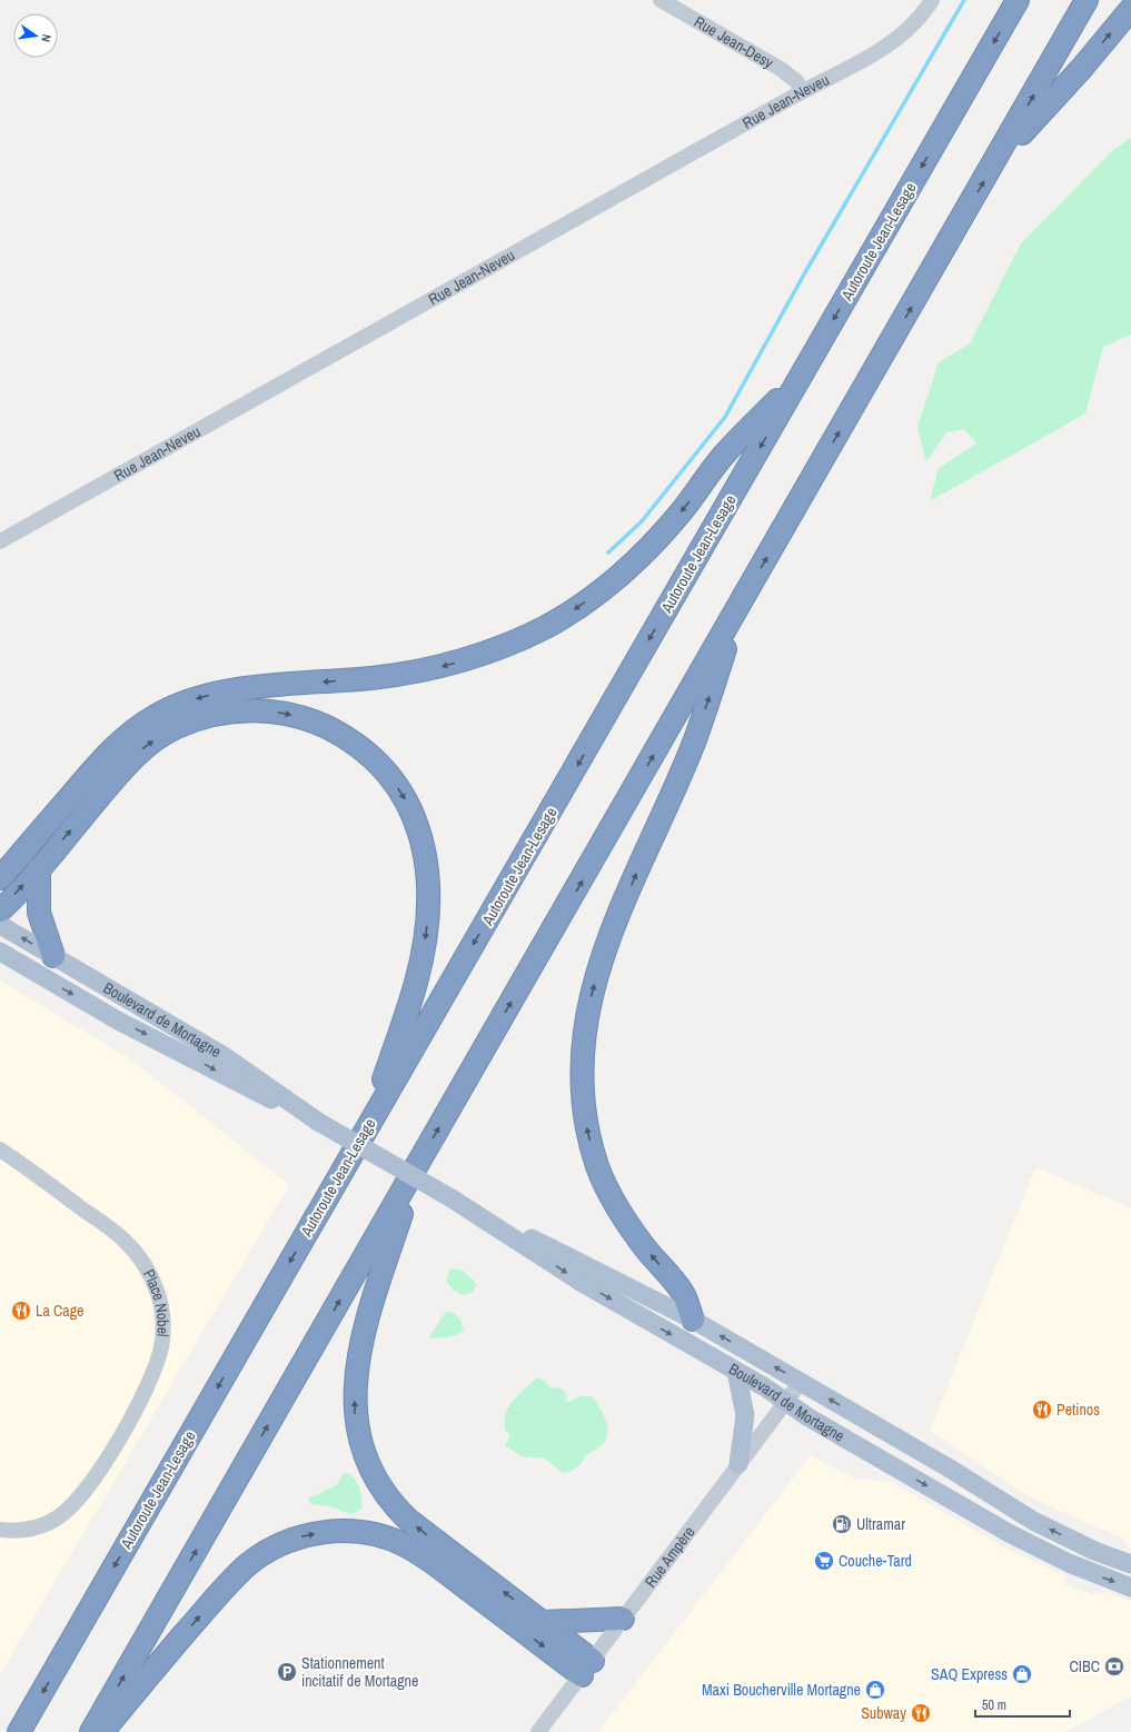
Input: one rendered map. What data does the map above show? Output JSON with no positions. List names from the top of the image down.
{
  "streets": {
    "highway": ["Autoroute Jean-Lesage"],
    "main road": ["Boulevard de Mortagne"],
    "street": [
      "Rue Jean-Desy",
      "Rue Jean-Neveu",
      "Place Nobel",
      "Rue Ampère"
    ]
  },
  "crossings": [
    ["Rue Jean-Desy", "Rue Jean-Neveu"],
    ["Boulevard de Mortagne", "Rue Ampère"]
  ],
  "places": {
    "restaurant": ["La Cage", "Petinos", "Subway"],
    "fuel station": ["Ultramar"],
    "supermarket": ["Couche-Tard"],
    "bank": ["CIBC"],
    "parking": ["Stationnement incitatif de Mortagne"],
    "shop": ["SAQ Express", "Maxi Boucherville Mortagne"]
  },
  "scale_bar": "50 m",
  "north": "right"
}
